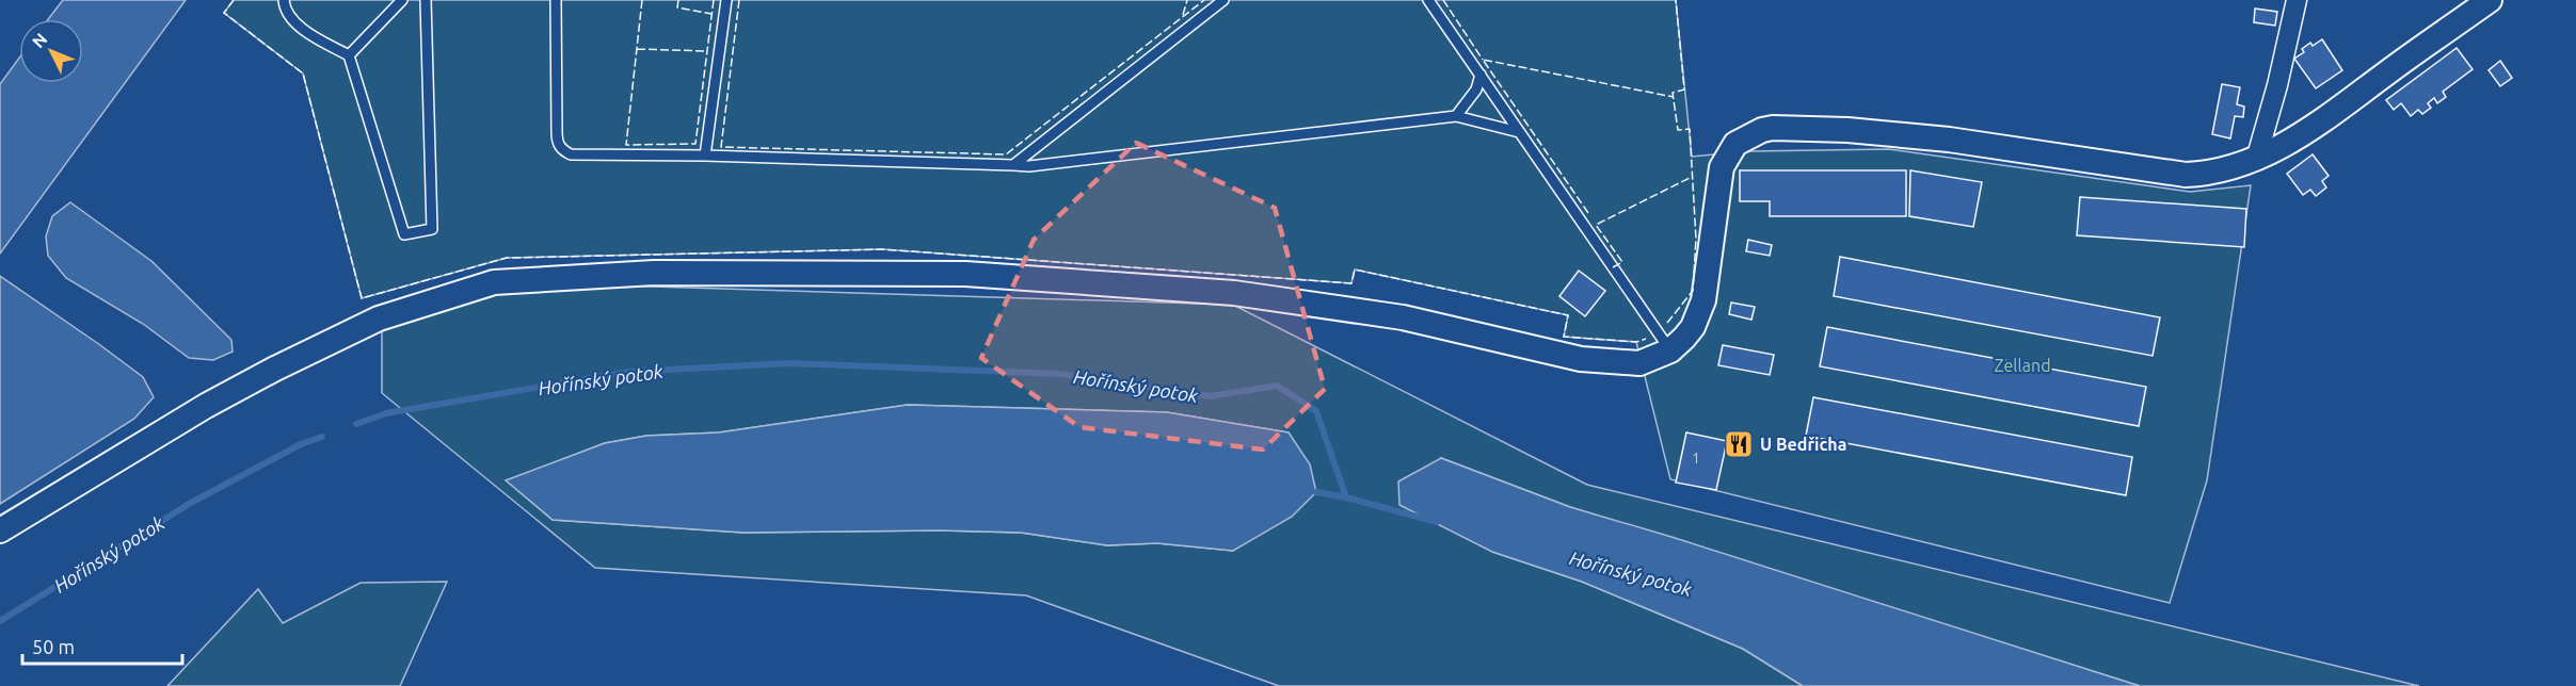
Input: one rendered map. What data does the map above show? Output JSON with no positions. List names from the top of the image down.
{
  "water": ["Hořínský potok"],
  "parks": ["Zelland"],
  "places": {
    "restaurant": ["U Bedřicha"]
  },
  "house_numbers": ["1"],
  "scale_bar": "50 m",
  "north": "top left"
}
